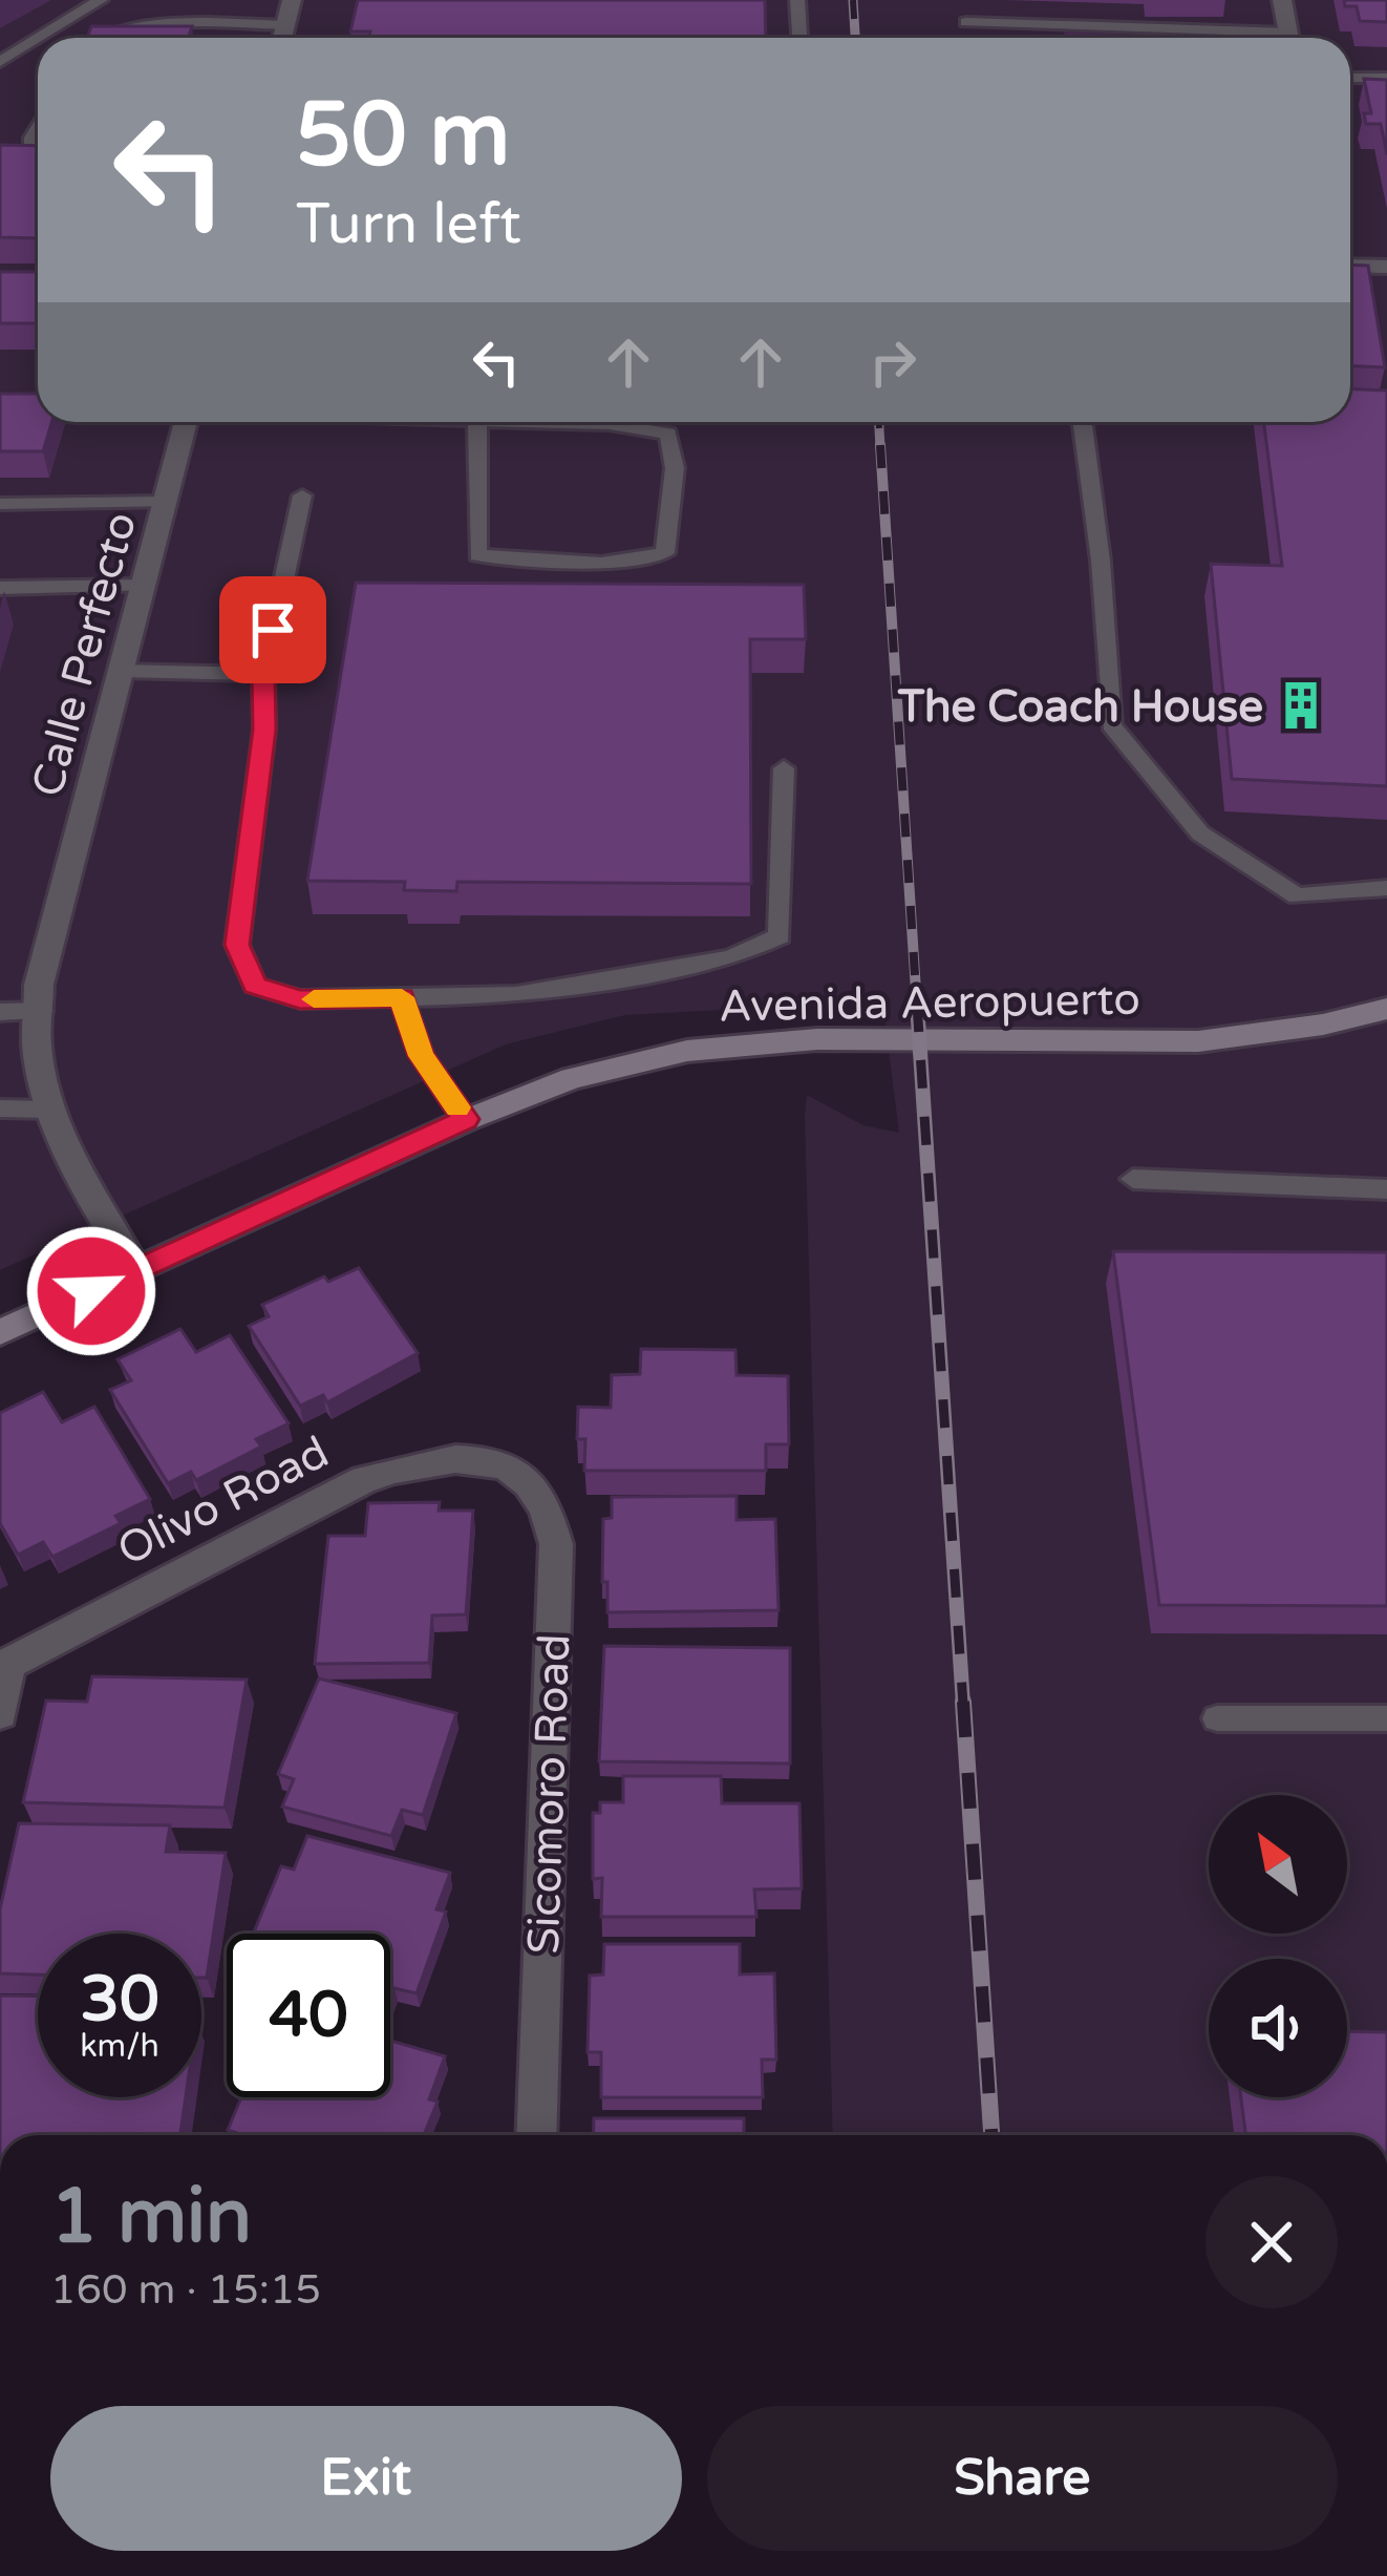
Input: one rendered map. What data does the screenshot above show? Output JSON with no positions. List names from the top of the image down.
{
  "streets": {
    "street": [
      "Calle Perfecto",
      "Avenida Aeropuerto",
      "Olivo Road",
      "Sicomoro Road"
    ]
  },
  "crossings": [
    ["Calle Perfecto", "Avenida Aeropuerto"],
    ["Olivo Road", "Sicomoro Road"]
  ],
  "places": {
    "building": ["The Coach House"]
  },
  "north": "top left",
  "page": {
    "turn": ["50 m", "Turn left"],
    "speed": "30 km/h",
    "limit": "40",
    "heading": ["1 min", "160 m · 15:15"],
    "buttons": ["Exit", "Share"]
  }
}
